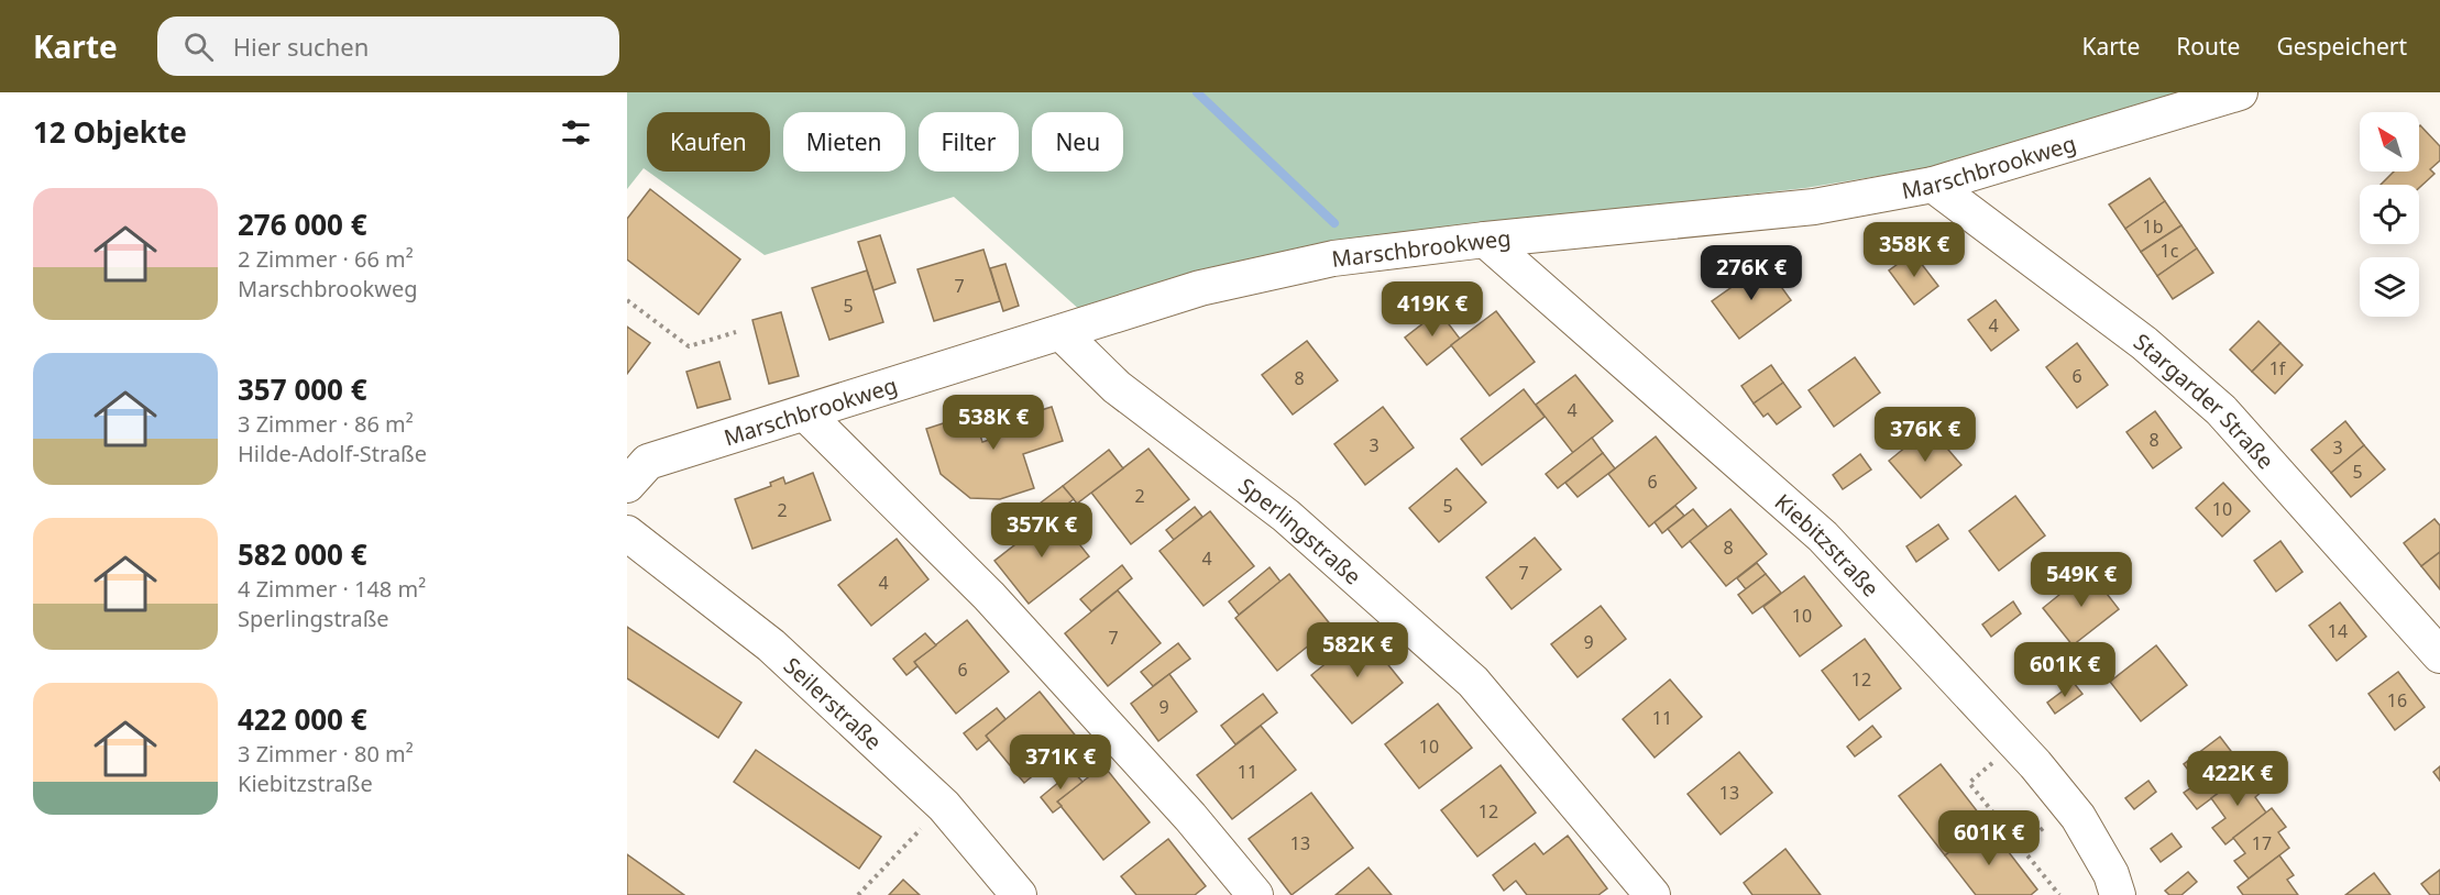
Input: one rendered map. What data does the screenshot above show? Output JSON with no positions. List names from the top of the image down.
{
  "streets": {
    "street": [
      "Marschbrookweg",
      "Stargarder Straße",
      "Sperlingstraße",
      "Kiebitzstraße",
      "Seilerstraße"
    ]
  },
  "crossings": [
    ["Marschbrookweg", "Stargarder Straße"],
    ["Marschbrookweg", "Sperlingstraße"],
    ["Marschbrookweg", "Kiebitzstraße"]
  ],
  "house_numbers": [
    "1b",
    "1c",
    "7",
    "5",
    "4",
    "1f",
    "6",
    "8",
    "4",
    "8",
    "3",
    "3",
    "5",
    "6",
    "2",
    "5",
    "10",
    "2",
    "8",
    "4",
    "7",
    "4",
    "10",
    "14",
    "7",
    "9",
    "6",
    "12",
    "16",
    "9",
    "11",
    "10",
    "11",
    "13",
    "12",
    "13",
    "17"
  ],
  "north": "top left",
  "page": {
    "header": "Karte",
    "search": "Hier suchen",
    "nav": ["Karte", "Route", "Gespeichert"],
    "heading": "12 Objekte",
    "chip": [
      "Kaufen",
      "Mieten",
      "Filter",
      "Neu"
    ],
    "list": [
      {
        "name": "276 000 €",
        "note": "2 Zimmer · 66 m² · Marschbrookweg"
      },
      {
        "name": "357 000 €",
        "note": "3 Zimmer · 86 m² · Hilde-Adolf-Straße"
      },
      {
        "name": "582 000 €",
        "note": "4 Zimmer · 148 m² · Sperlingstraße"
      },
      {
        "name": "422 000 €",
        "note": "3 Zimmer · 80 m² · Kiebitzstraße"
      }
    ],
    "price": [
      "358K €",
      "276K €",
      "419K €",
      "538K €",
      "376K €",
      "357K €",
      "549K €",
      "582K €",
      "601K €",
      "371K €",
      "422K €",
      "601K €"
    ]
  }
}
